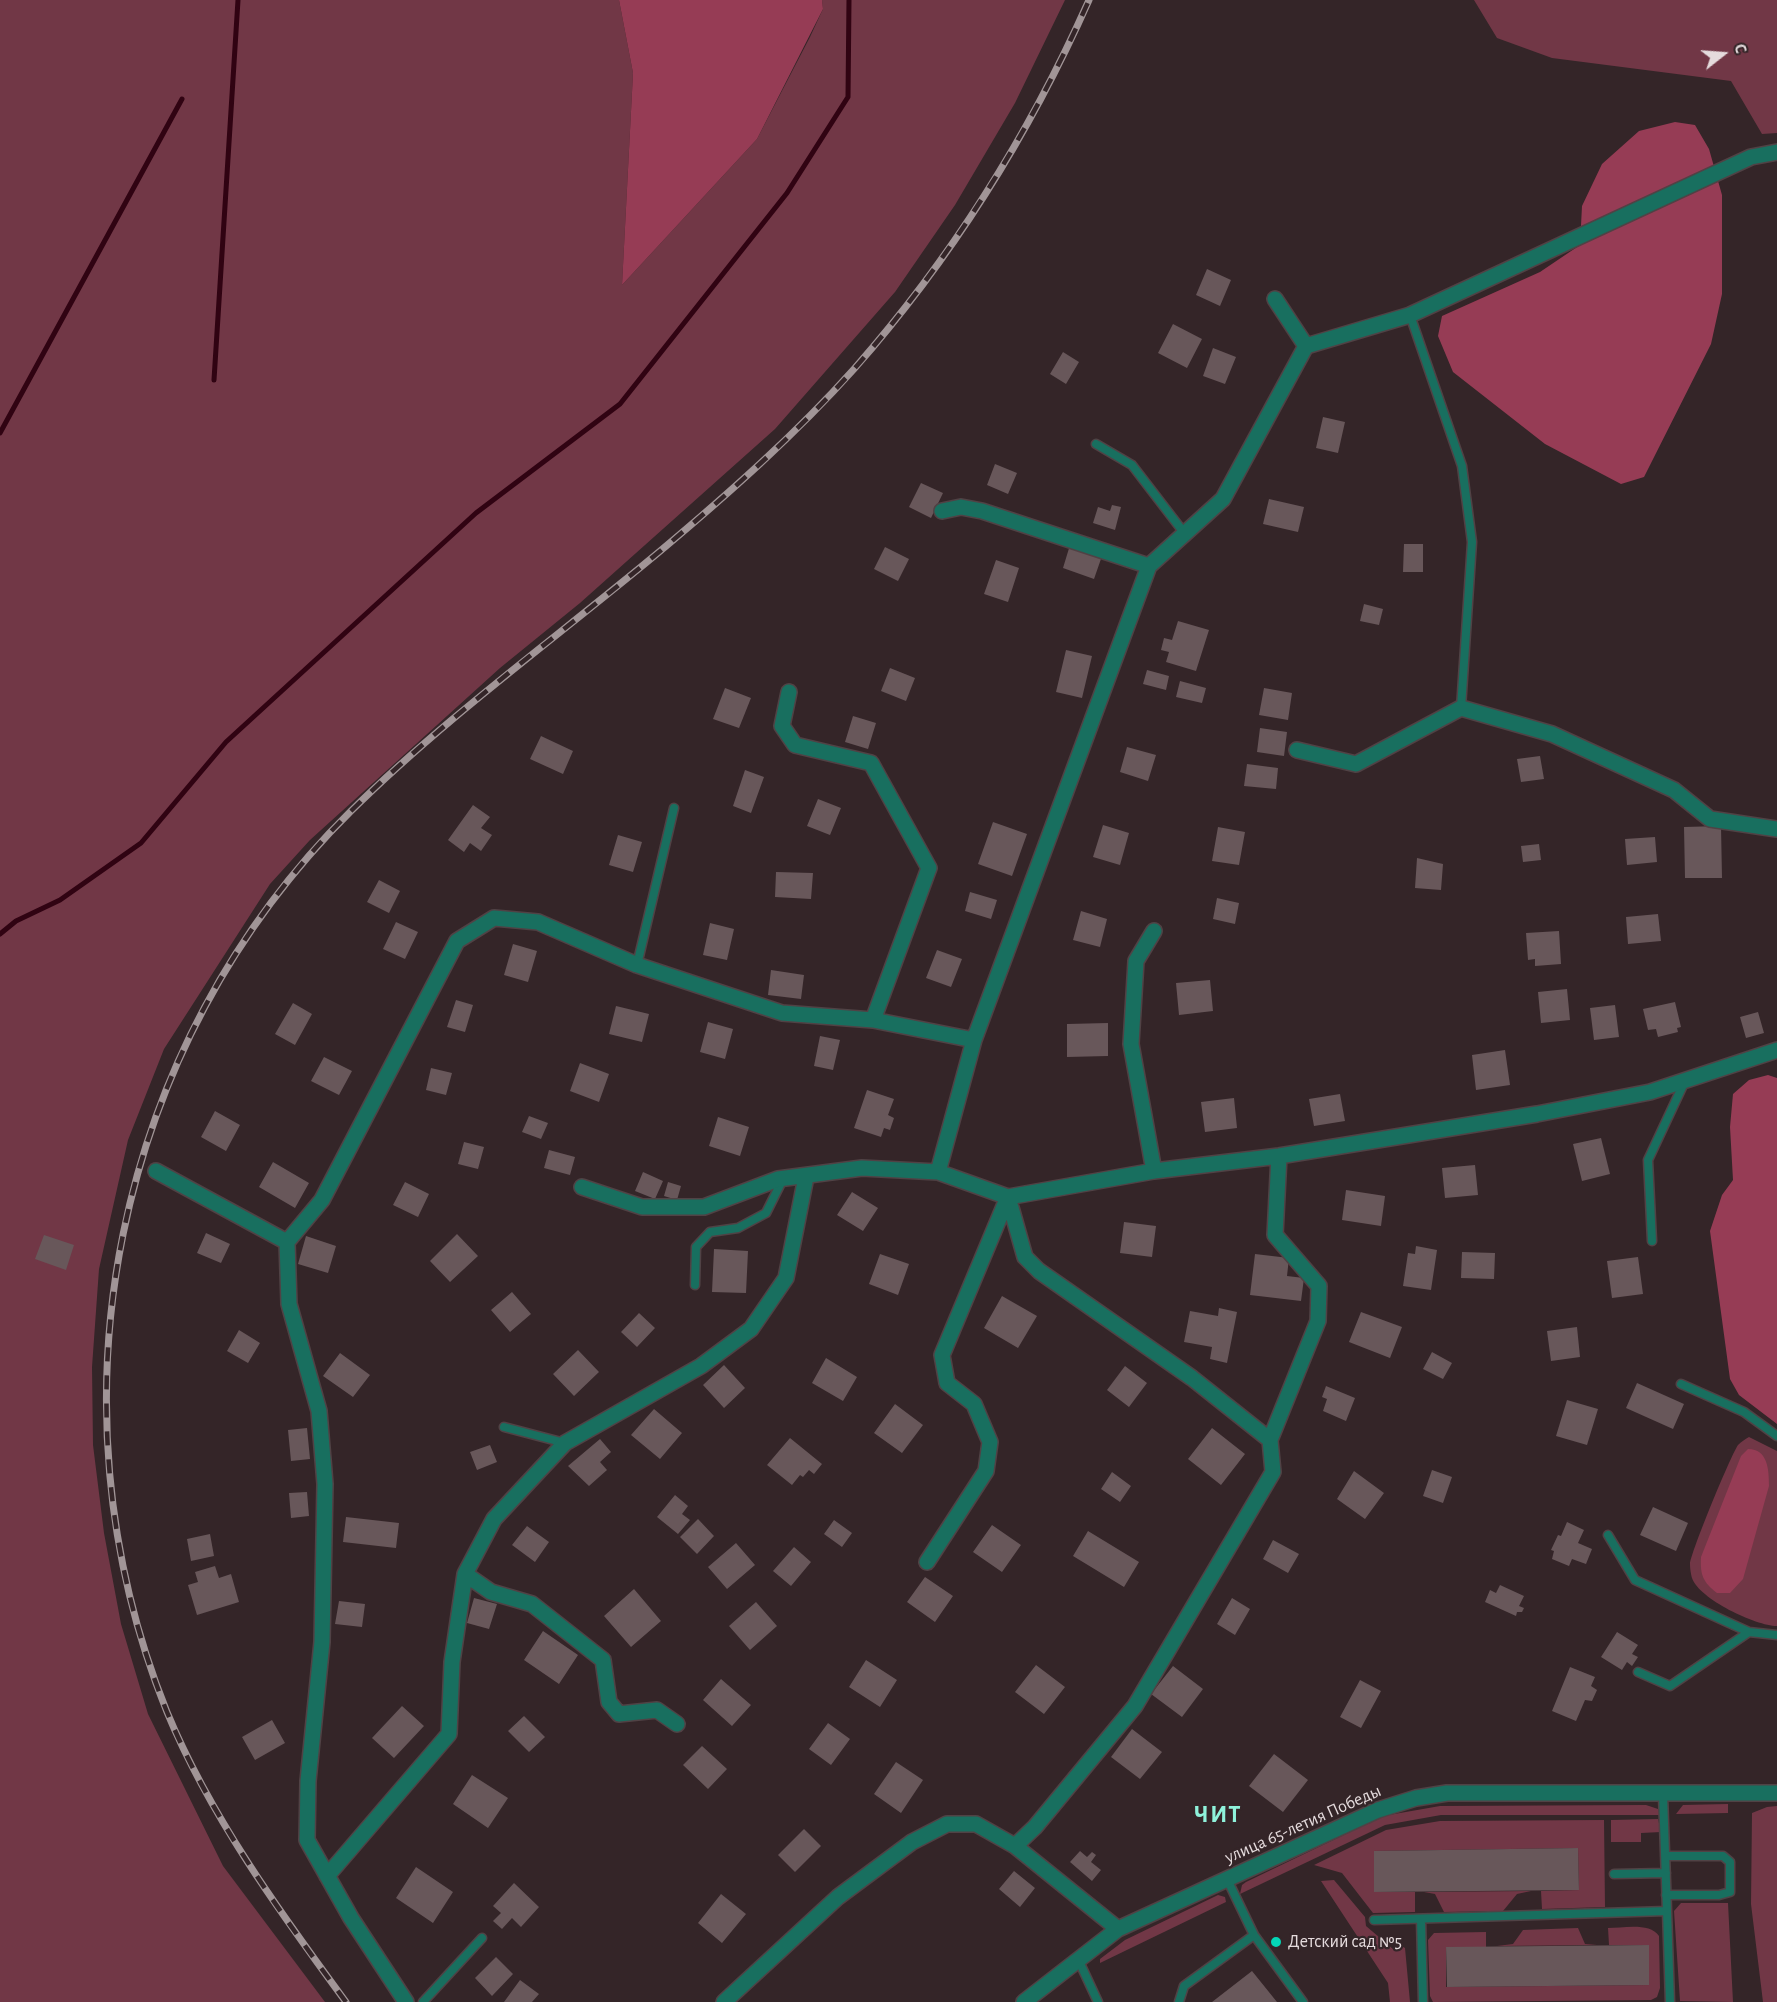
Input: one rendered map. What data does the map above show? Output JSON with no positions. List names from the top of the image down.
{
  "streets": {
    "street": ["улица 65-летия Победы"]
  },
  "districts": ["ЧИТ"],
  "places": ["Детский сад №5"],
  "north": "right"
}
